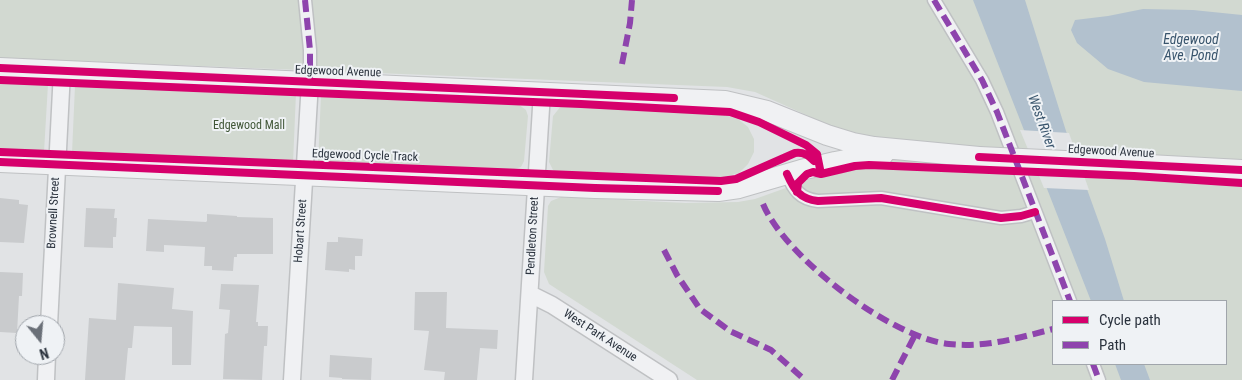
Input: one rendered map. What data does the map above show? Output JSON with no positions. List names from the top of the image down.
{
  "streets": {
    "street": [
      "Edgewood Avenue",
      "Brownell Street",
      "Hobart Street",
      "Pendleton Street",
      "West Park Avenue"
    ],
    "cycle path": ["Edgewood Cycle Track"]
  },
  "crossings": [
    ["Edgewood Avenue", "Brownell Street"],
    ["Edgewood Avenue", "Hobart Street"],
    ["Edgewood Avenue", "Pendleton Street"],
    ["Pendleton Street", "West Park Avenue"]
  ],
  "water": ["Edgewood Ave. Pond", "West River"],
  "parks": ["Edgewood Mall"],
  "legend": ["Cycle path", "Path"],
  "north": "bottom"
}
